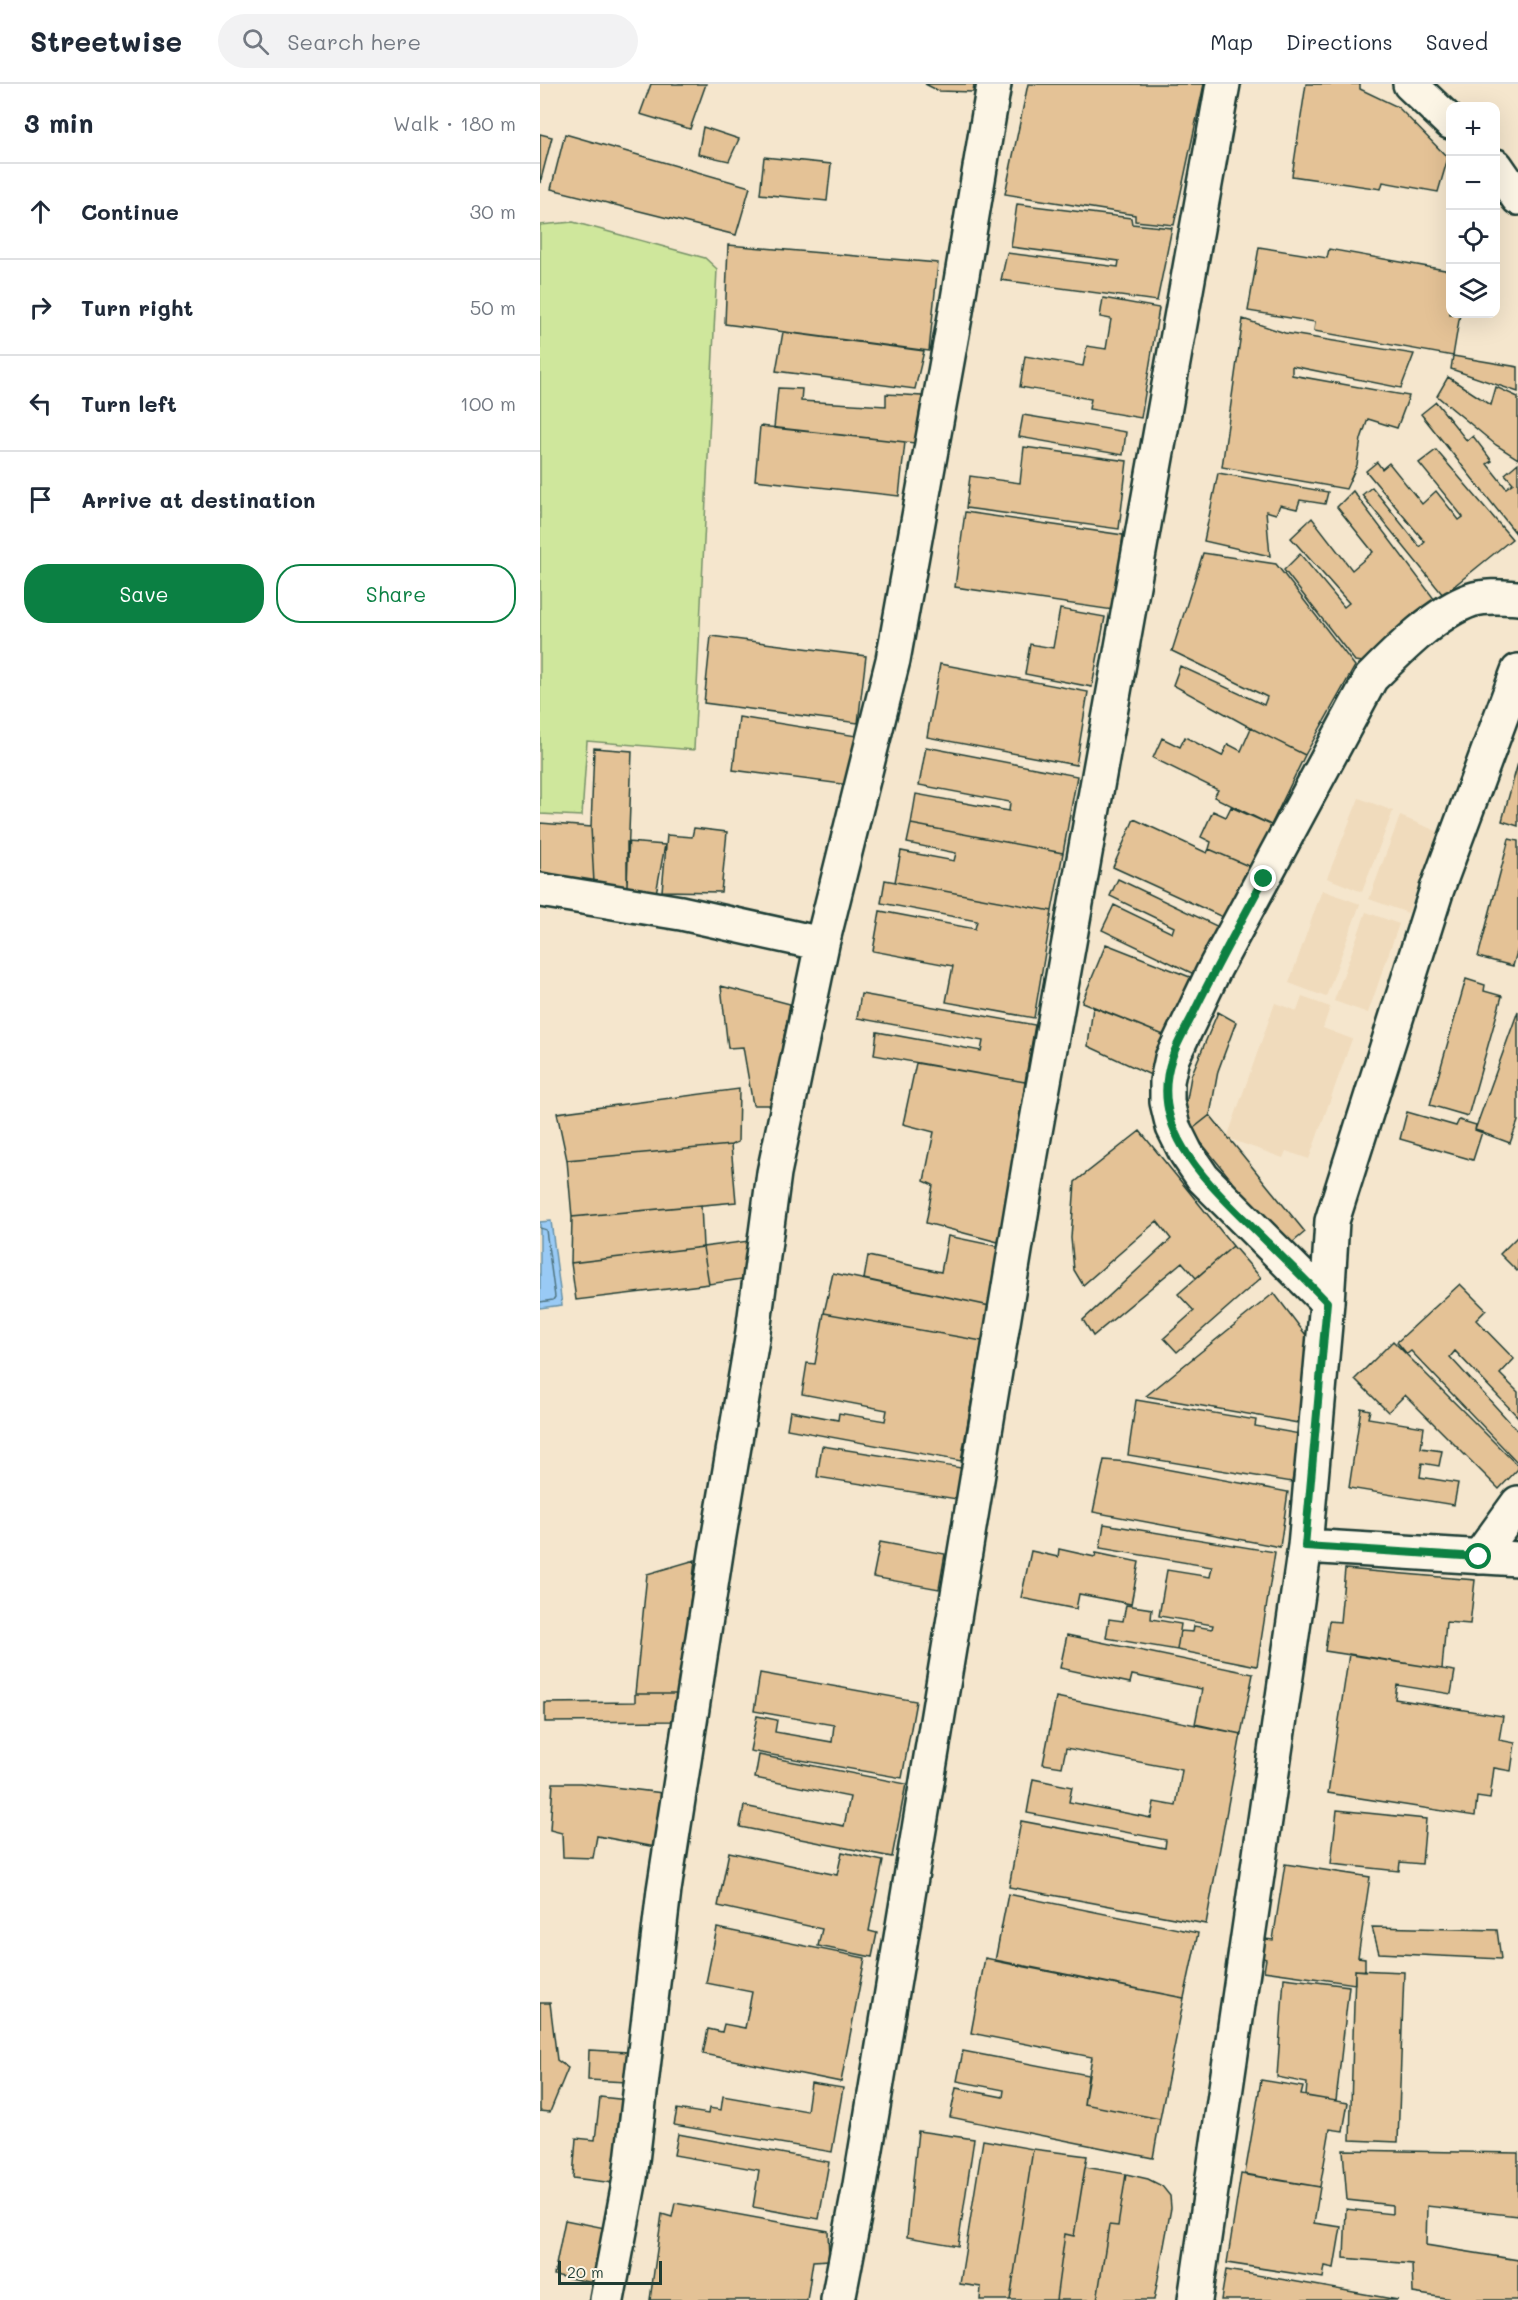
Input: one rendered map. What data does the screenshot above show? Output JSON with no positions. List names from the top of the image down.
{
  "scale_bar": "20 m",
  "page": {
    "header": "Streetwise",
    "search": "Search here",
    "nav": ["Map", "Directions", "Saved"],
    "heading": ["3 min", "Walk · 180 m"],
    "map_buttons": ["+", "−"],
    "list": [
      ["Continue", "30 m"],
      ["Turn right", "50 m"],
      ["Turn left", "100 m"],
      "Arrive at destination"
    ],
    "buttons": ["Save", "Share"],
    "scale": "20 m"
  }
}
